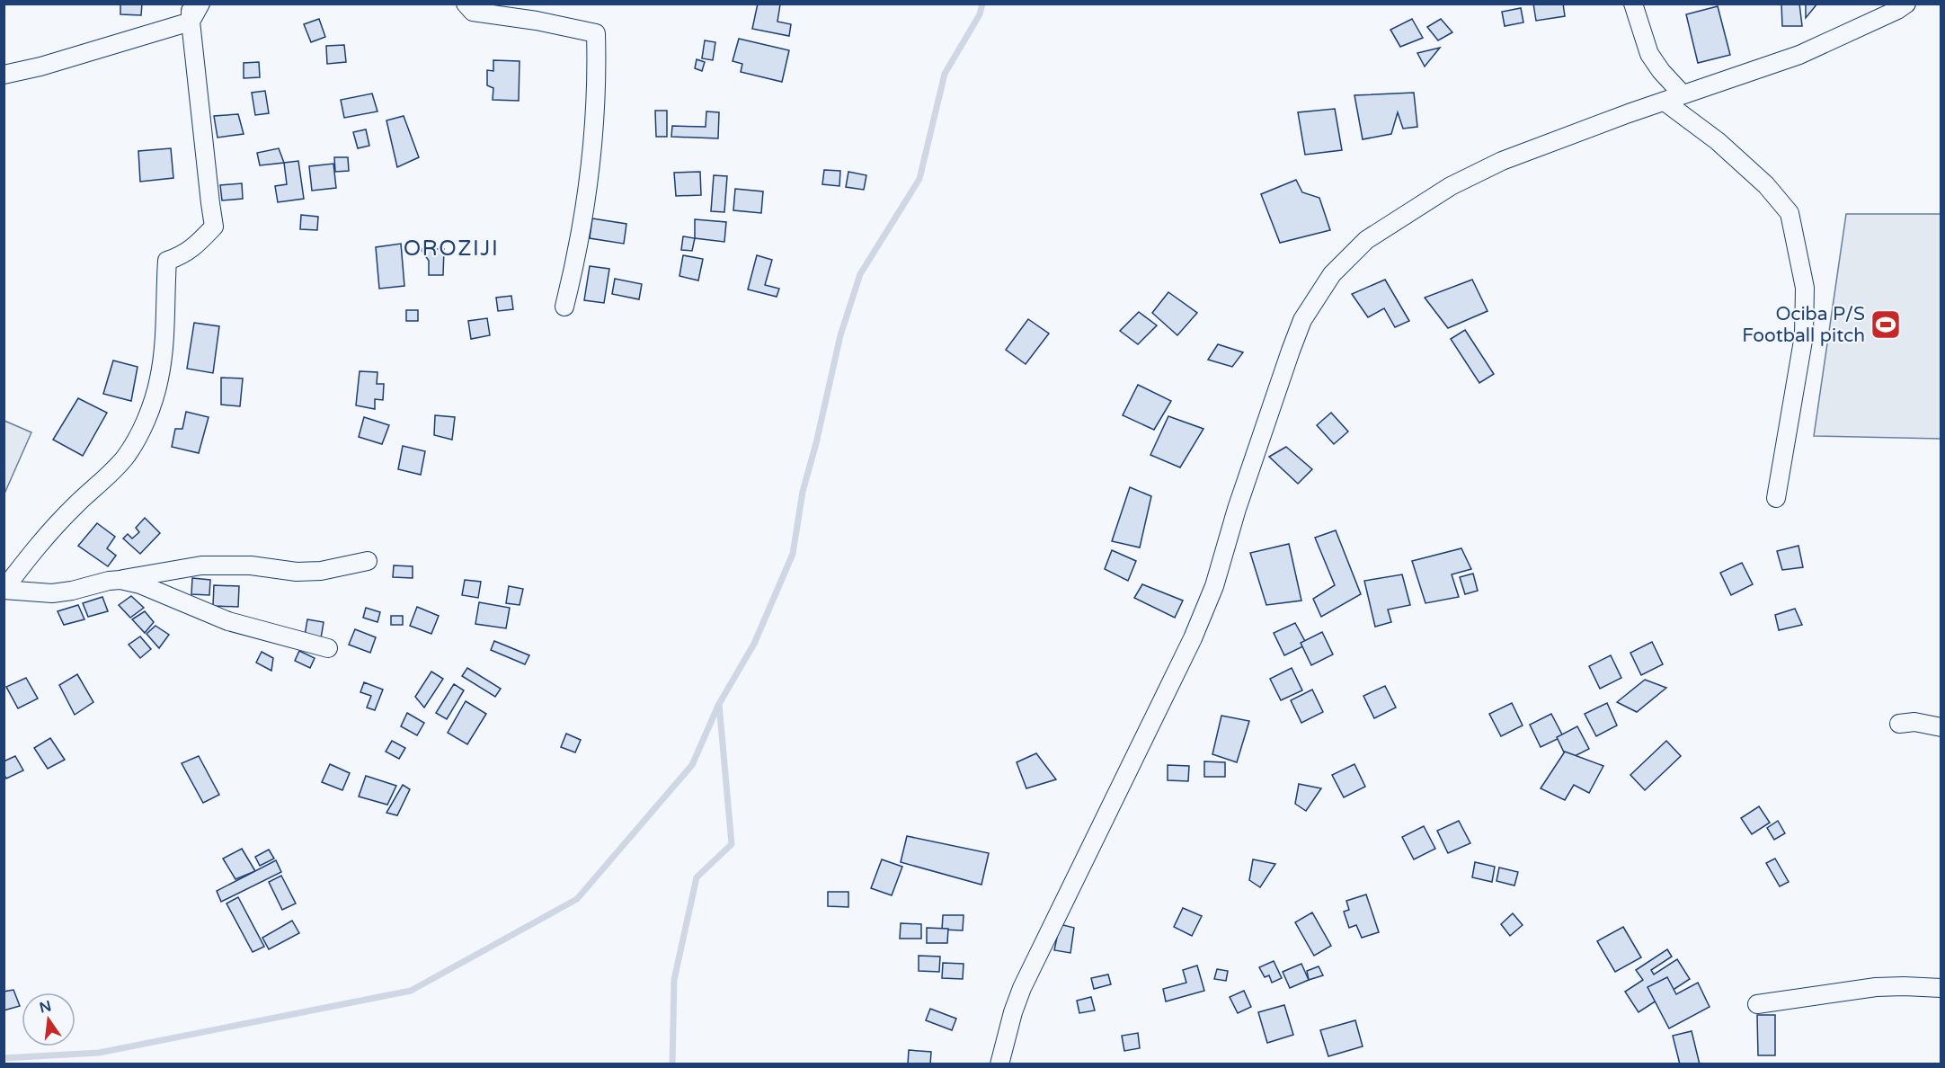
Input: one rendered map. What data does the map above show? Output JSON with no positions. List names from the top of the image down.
{
  "districts": ["OROZIJI"],
  "places": {
    "sports": ["Ociba P/S Football pitch"]
  },
  "north": "top"
}
